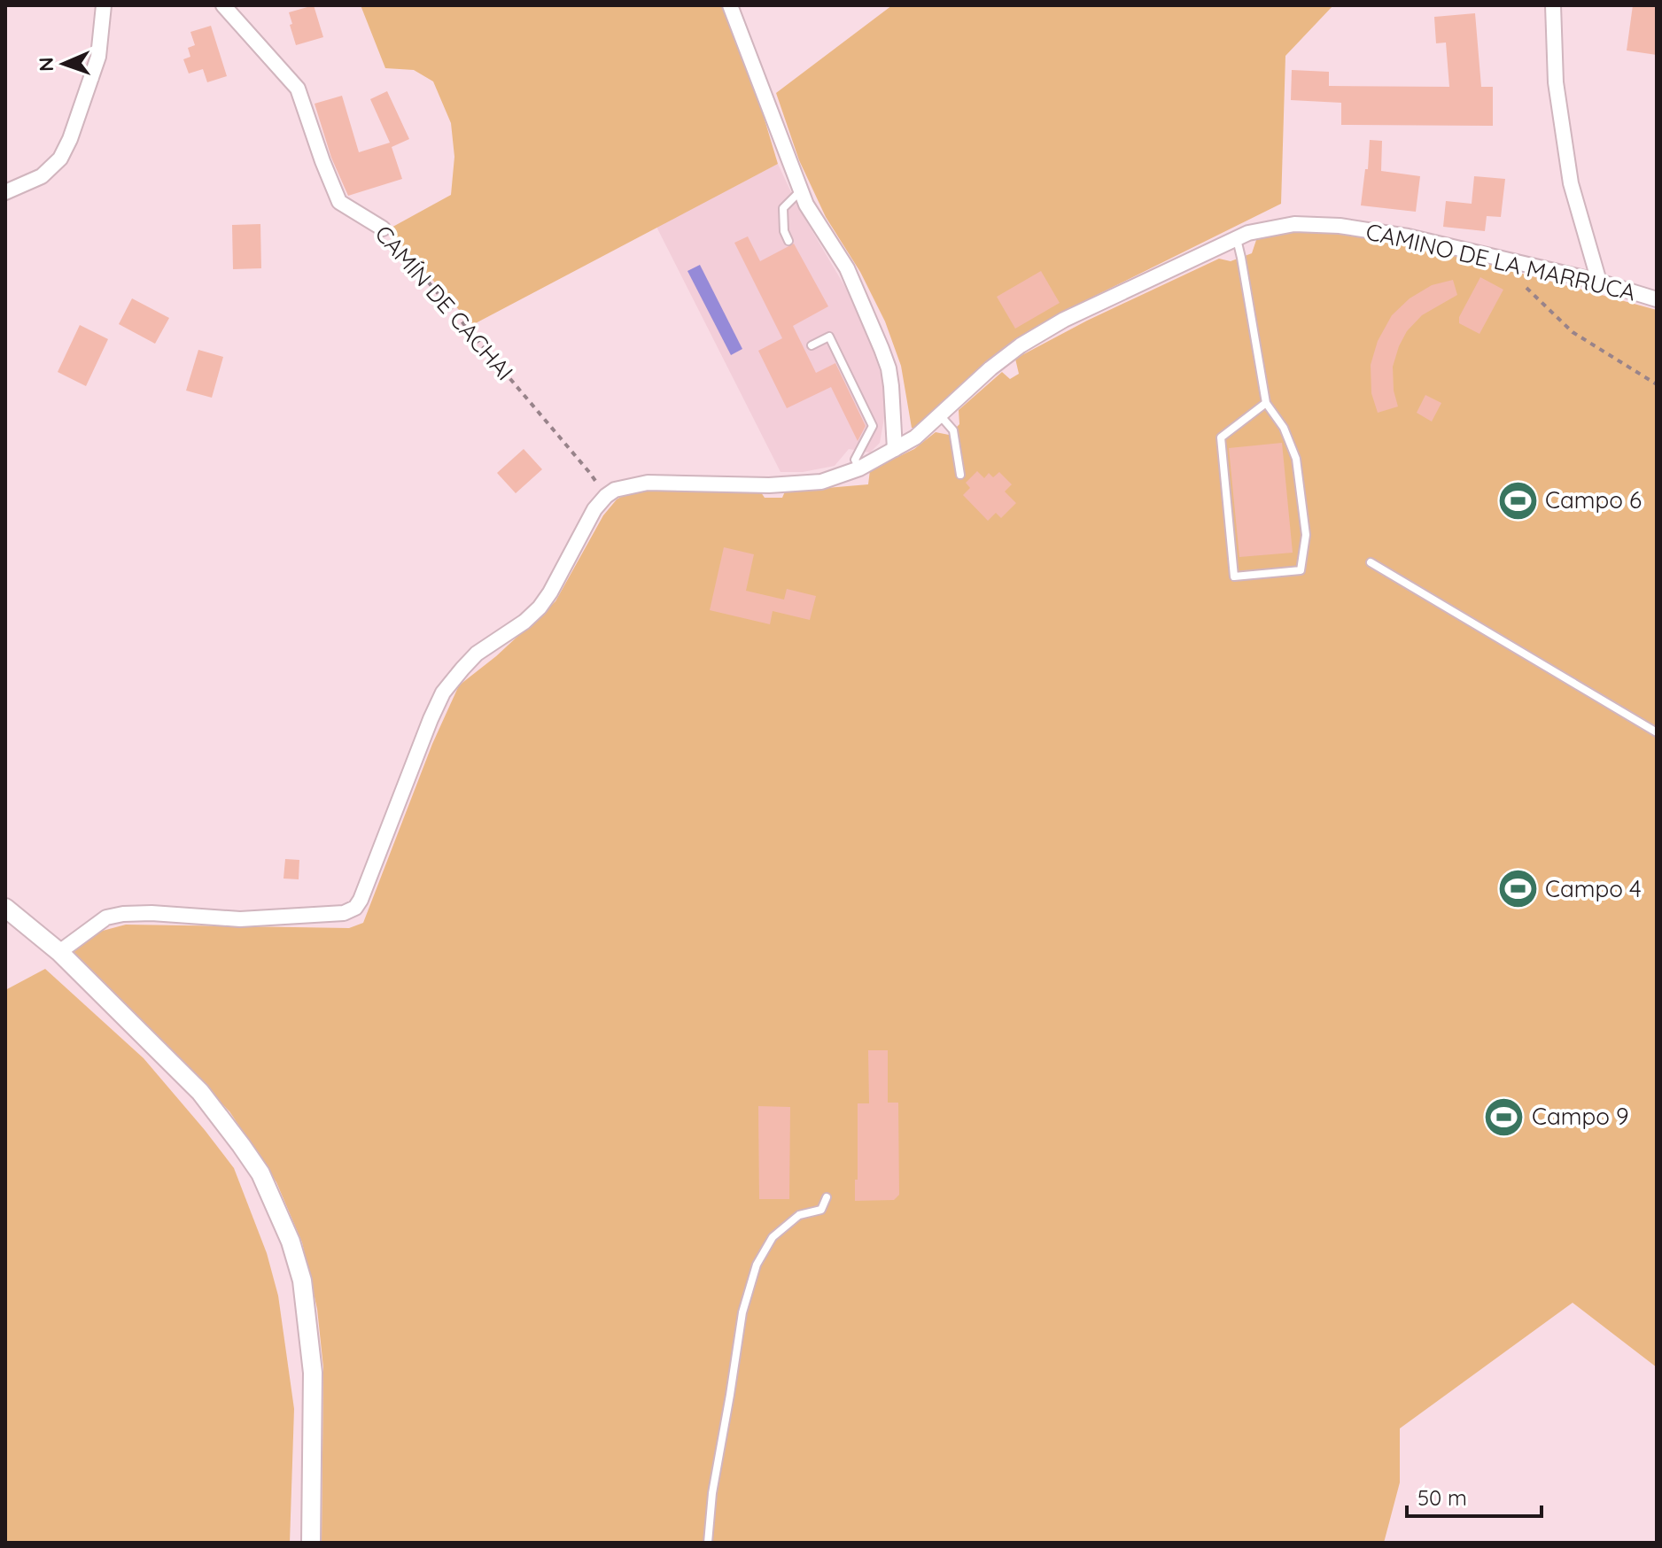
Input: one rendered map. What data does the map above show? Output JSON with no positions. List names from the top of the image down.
{
  "streets": {
    "street": ["CAMINO DE LA MARRUCA", "CAMÍN DE CACHAI"]
  },
  "crossings": [
    ["CAMINO DE LA MARRUCA", "CAMÍN DE CACHAI"]
  ],
  "places": {
    "sports": ["Campo 6", "Campo 4", "Campo 9"]
  },
  "scale_bar": "50 m",
  "north": "left"
}
